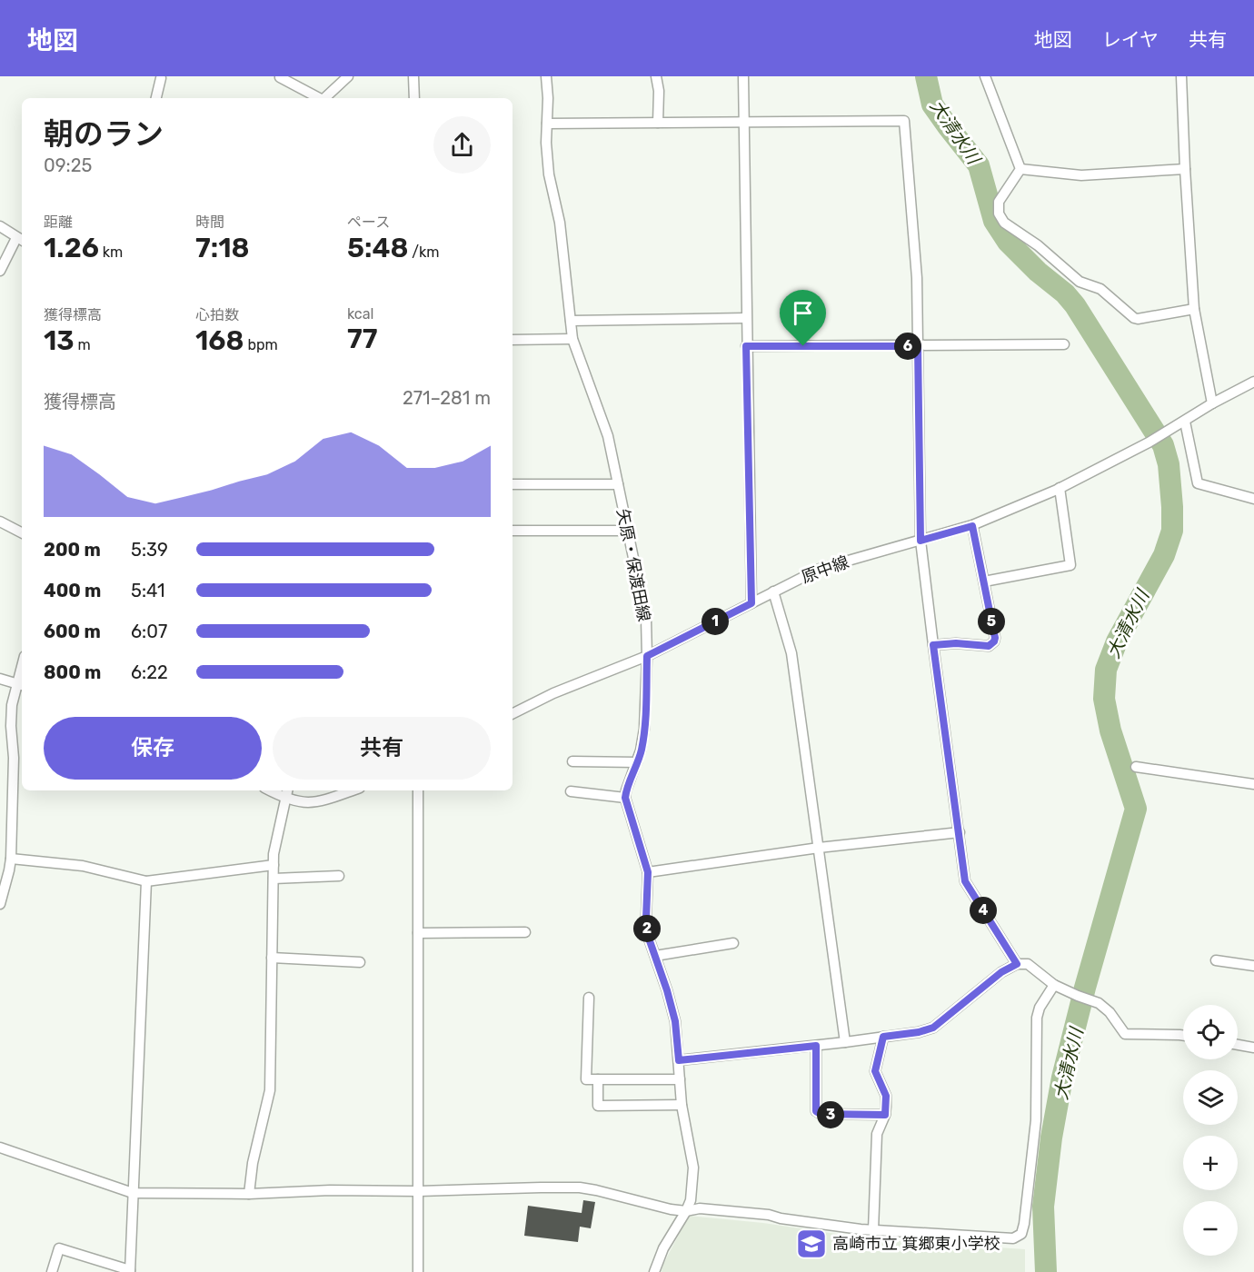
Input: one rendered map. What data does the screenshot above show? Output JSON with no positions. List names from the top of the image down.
{
  "streets": {
    "street": ["矢原・保渡田線", "原中線"]
  },
  "crossings": [
    ["矢原・保渡田線", "原中線"]
  ],
  "water": ["大清水川"],
  "places": {
    "school or university": ["高崎市立 箕郷東小学校"]
  },
  "page": {
    "header": "地図",
    "nav": ["地図", "レイヤ", "共有"],
    "heading": ["朝のラン", "09:25"],
    "stats": [
      ["距離", "1.26 km"],
      ["時間", "7:18"],
      ["ペース", "5:48 /km"],
      ["獲得標高", "13 m"],
      ["心拍数", "168 bpm"],
      ["kcal", "77"]
    ],
    "pins": [
      "6",
      "1",
      "5",
      "4",
      "2",
      "3"
    ],
    "chart": ["獲得標高", "271–281 m"],
    "list": [
      {
        "name": "200 m",
        "note": "5:39"
      },
      {
        "name": "400 m",
        "note": "5:41"
      },
      {
        "name": "600 m",
        "note": "6:07"
      },
      {
        "name": "800 m",
        "note": "6:22"
      }
    ],
    "buttons": ["保存", "共有"],
    "map_buttons": ["+", "−"]
  }
}
